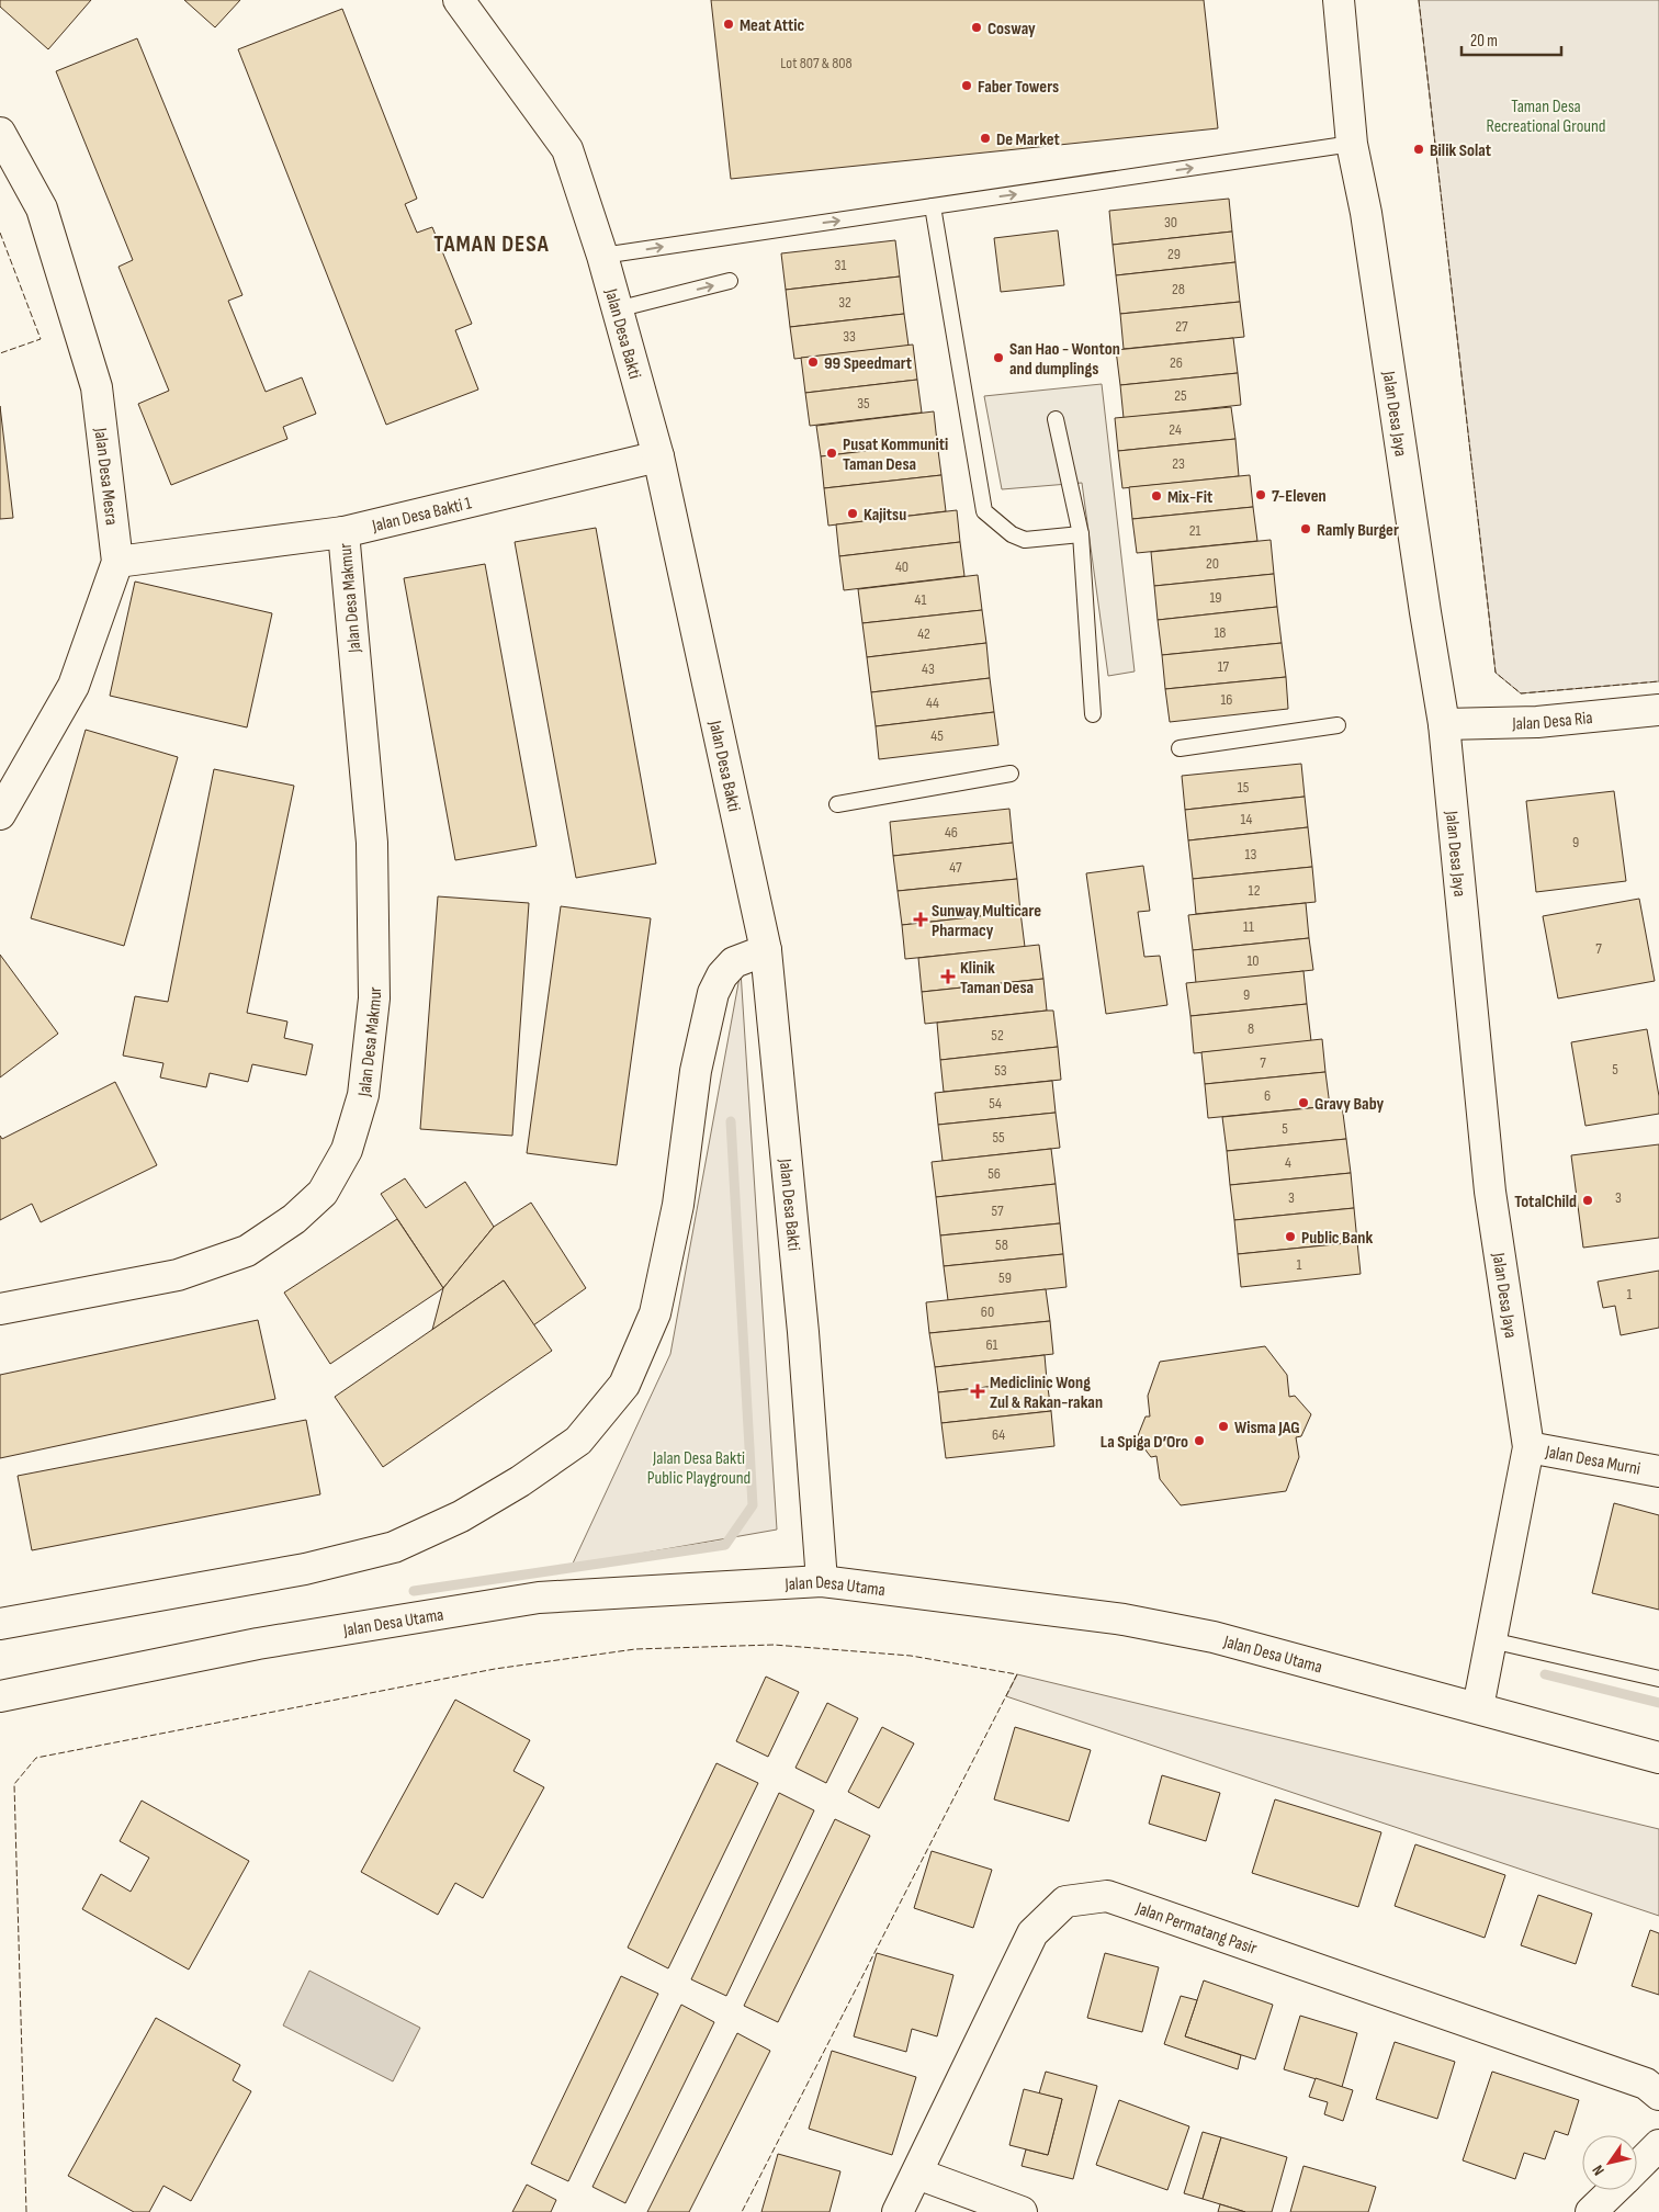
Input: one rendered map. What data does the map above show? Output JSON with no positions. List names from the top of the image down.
{
  "streets": {
    "street": [
      "Jalan Desa Bakti",
      "Jalan Desa Jaya",
      "Jalan Desa Mesra",
      "Jalan Desa Bakti 1",
      "Jalan Desa Makmur",
      "Jalan Desa Ria",
      "Jalan Desa Murni",
      "Jalan Desa Utama",
      "Jalan Permatang Pasir"
    ]
  },
  "crossings": [
    ["Jalan Desa Bakti", "Jalan Desa Bakti 1"],
    ["Jalan Desa Bakti", "Jalan Desa Utama"],
    ["Jalan Desa Jaya", "Jalan Desa Ria"],
    ["Jalan Desa Jaya", "Jalan Desa Murni"],
    ["Jalan Desa Jaya", "Jalan Desa Utama"],
    ["Jalan Desa Mesra", "Jalan Desa Bakti 1"],
    ["Jalan Desa Bakti 1", "Jalan Desa Makmur"]
  ],
  "districts": ["TAMAN DESA"],
  "parks": ["Taman Desa Recreational Ground", "Jalan Desa Bakti Public Playground"],
  "places": {
    "other": [
      "Meat Attic",
      "Cosway",
      "Faber Towers",
      "De Market",
      "Bilik Solat",
      "San Hao - Wonton and dumplings",
      "99 Speedmart",
      "Pusat Kommuniti Taman Desa",
      "7-Eleven",
      "Mix-Fit",
      "Kajitsu",
      "Ramly Burger",
      "Gravy Baby",
      "TotalChild",
      "Public Bank",
      "Wisma JAG",
      "La Spiga D’Oro"
    ],
    "health": ["Sunway Multicare Pharmacy", "Klinik Taman Desa", "Mediclinic Wong Zul & Rakan-rakan"]
  },
  "house_numbers": [
    "Lot 807 & 808",
    "30",
    "29",
    "31",
    "28",
    "32",
    "27",
    "33",
    "26",
    "25",
    "35",
    "24",
    "23",
    "21",
    "20",
    "40",
    "19",
    "41",
    "18",
    "42",
    "17",
    "43",
    "16",
    "44",
    "45",
    "15",
    "14",
    "46",
    "9",
    "13",
    "47",
    "12",
    "11",
    "7",
    "10",
    "9",
    "8",
    "52",
    "7",
    "5",
    "53",
    "6",
    "54",
    "5",
    "55",
    "4",
    "56",
    "3",
    "3",
    "57",
    "58",
    "1",
    "59",
    "1",
    "60",
    "61",
    "64"
  ],
  "scale_bar": "20 m",
  "north": "bottom left"
}
